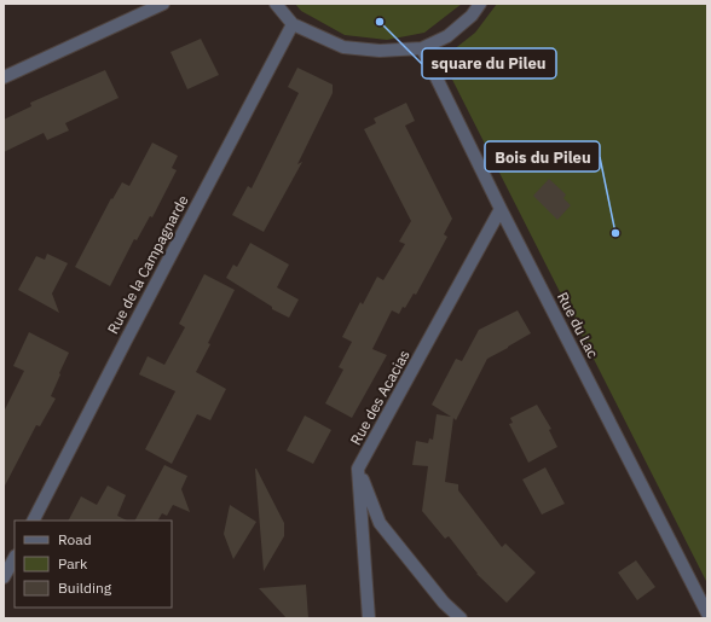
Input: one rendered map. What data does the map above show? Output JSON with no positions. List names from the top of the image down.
{
  "streets": {
    "street": ["Rue de la Campagnarde", "Rue du Lac", "Rue des Acacias"]
  },
  "crossings": [
    ["Rue du Lac", "Rue des Acacias"]
  ],
  "places": ["square du Pileu", "Bois du Pileu"],
  "legend": ["Road", "Park", "Building"]
}
